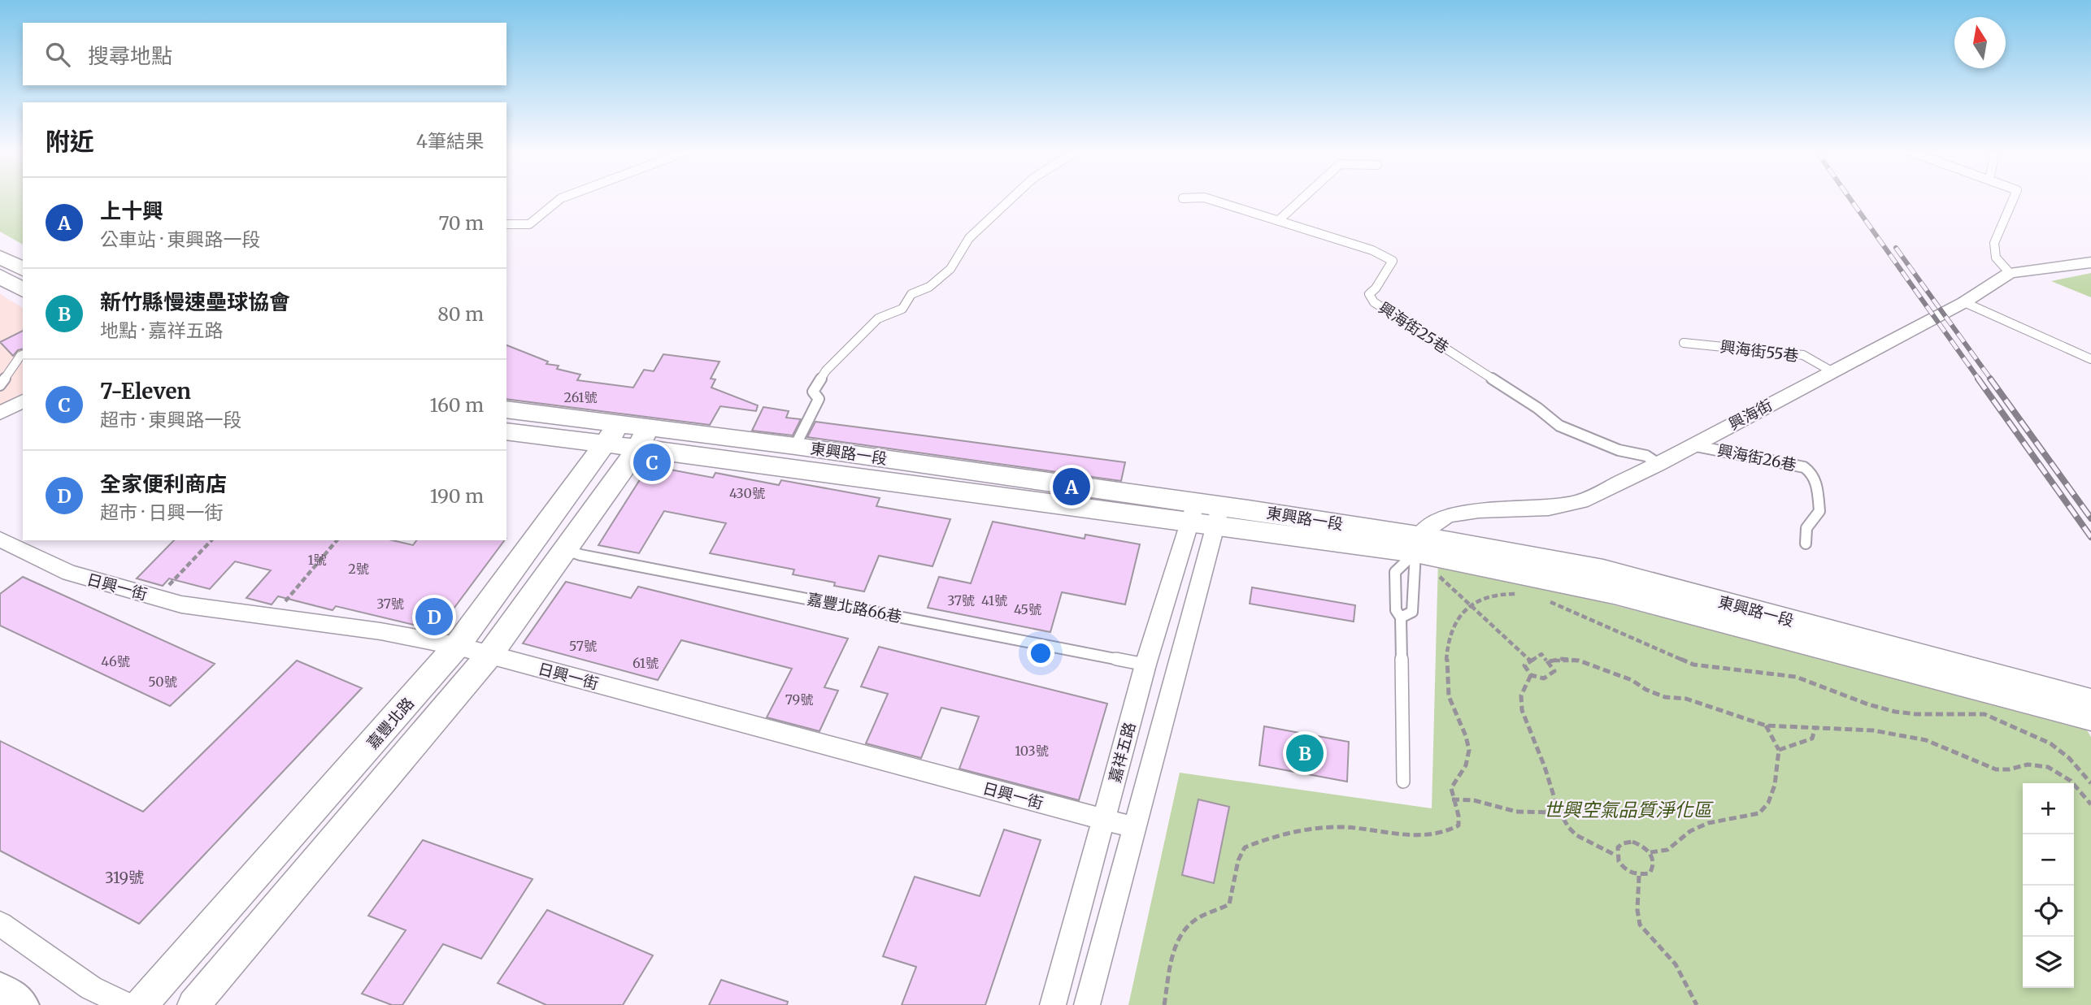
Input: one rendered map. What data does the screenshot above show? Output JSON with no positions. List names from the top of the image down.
{
  "streets": {
    "street": [
      "興海街",
      "東興路一段",
      "日興一街",
      "嘉豐北路",
      "嘉祥五路"
    ],
    "lane": [
      "興海街25巷",
      "興海街55巷",
      "興海街26巷",
      "嘉豐北路66巷"
    ]
  },
  "crossings": [
    ["興海街25巷", "興海街"],
    ["興海街55巷", "興海街"],
    ["興海街", "東興路一段"],
    ["興海街", "興海街26巷"],
    ["東興路一段", "嘉豐北路"],
    ["東興路一段", "嘉祥五路"],
    ["日興一街", "嘉豐北路"],
    ["日興一街", "嘉祥五路"],
    ["嘉豐北路66巷", "嘉豐北路"],
    ["嘉豐北路66巷", "嘉祥五路"]
  ],
  "parks": ["世興空氣品質淨化區"],
  "house_numbers": [
    "261號",
    "430號",
    "1號",
    "2號",
    "37號",
    "41號",
    "37號",
    "45號",
    "57號",
    "46號",
    "61號",
    "50號",
    "79號",
    "103號",
    "319號"
  ],
  "north": "top",
  "page": {
    "search": "搜尋地點",
    "heading": ["附近", "4筆結果"],
    "list": [
      {
        "mark": "A",
        "name": "上十興",
        "note": "公車站 · 東興路一段",
        "value": "70 m"
      },
      {
        "mark": "B",
        "name": "新竹縣慢速壘球協會",
        "note": "地點 · 嘉祥五路",
        "value": "80 m"
      },
      {
        "mark": "C",
        "name": "7-Eleven",
        "note": "超市 · 東興路一段",
        "value": "160 m"
      },
      {
        "mark": "D",
        "name": "全家便利商店",
        "note": "超市 · 日興一街",
        "value": "190 m"
      }
    ],
    "pins": [
      "C",
      "A",
      "D",
      "B"
    ],
    "map_buttons": ["+", "−"]
  }
}
